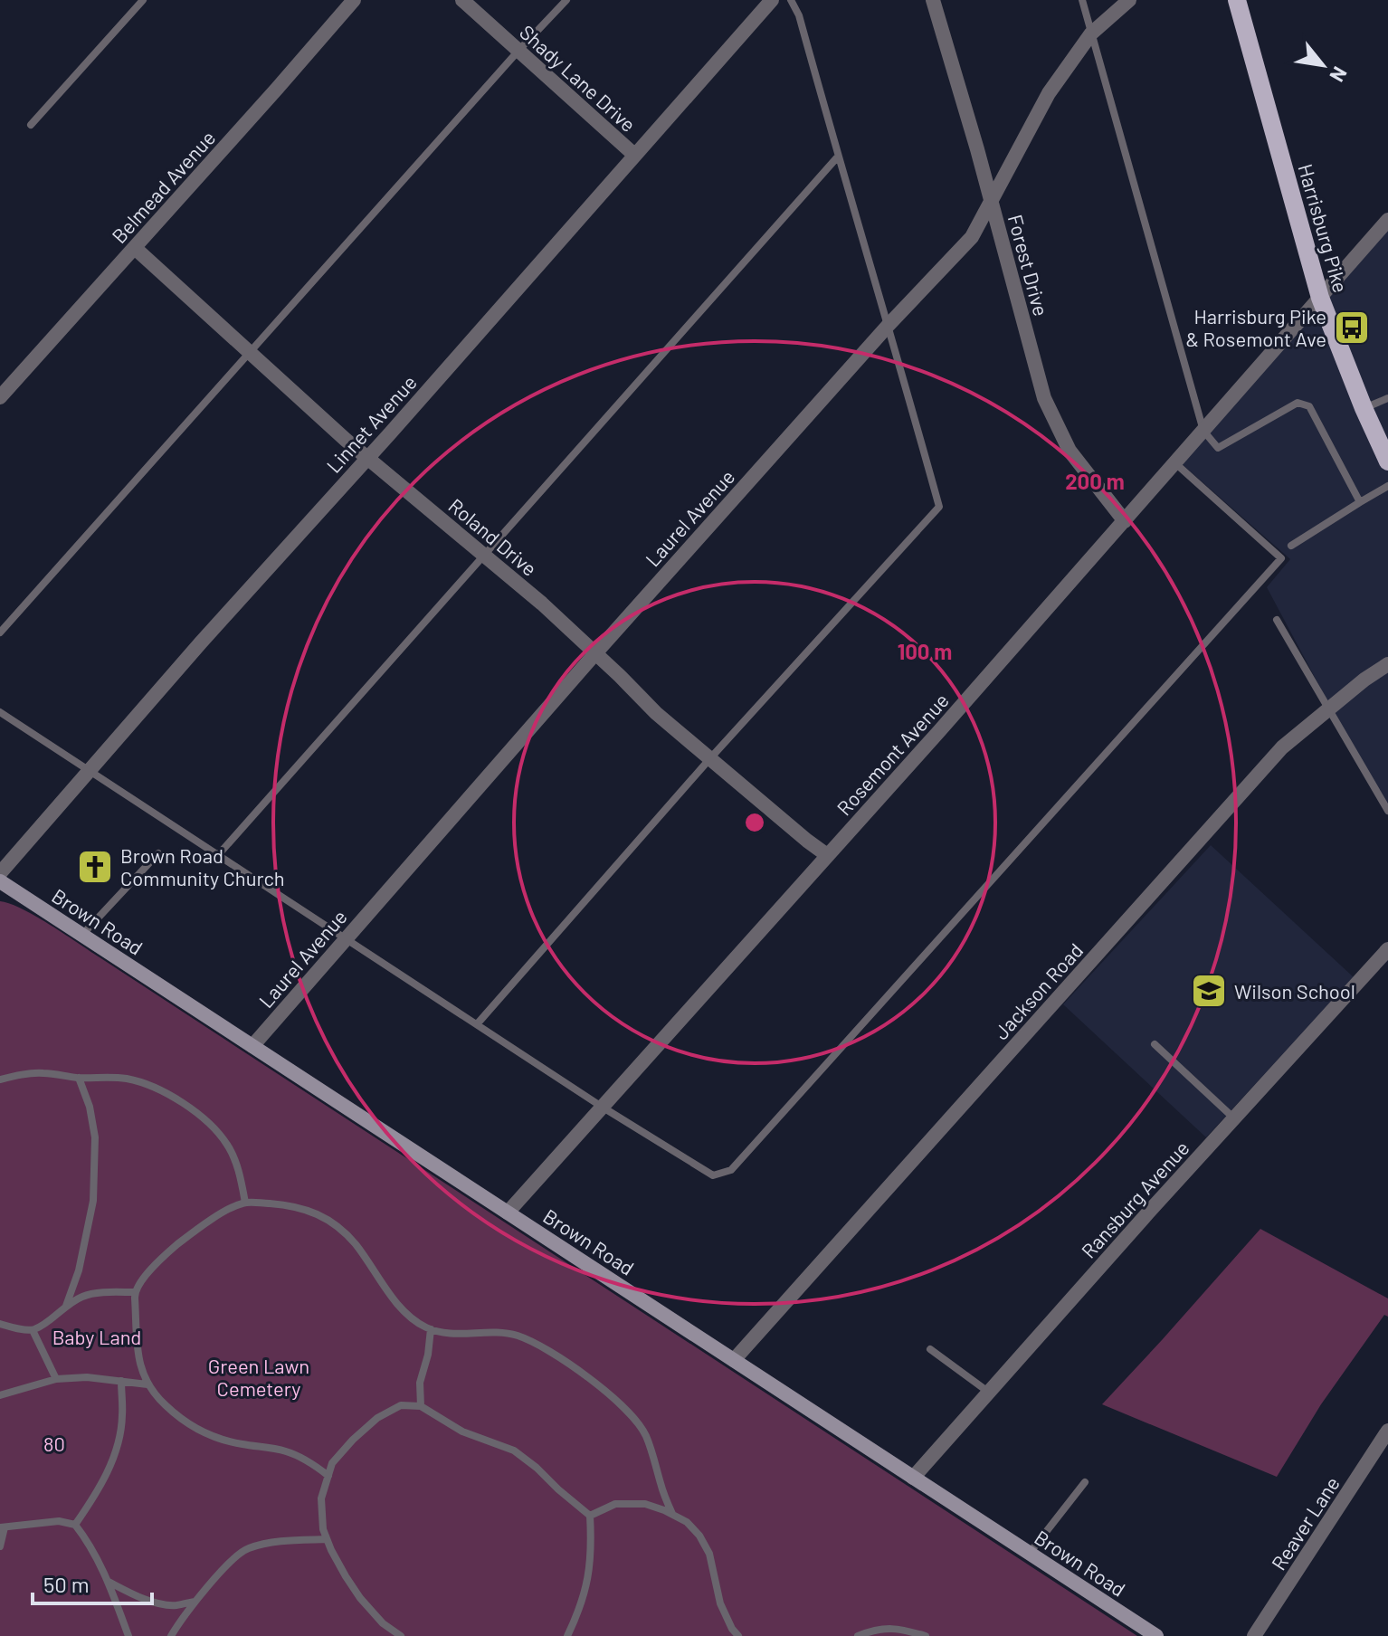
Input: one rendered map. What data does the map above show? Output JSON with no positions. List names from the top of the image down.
{
  "streets": {
    "main road": ["Harrisburg Pike", "Brown Road"],
    "street": [
      "Shady Lane Drive",
      "Belmead Avenue",
      "Forest Drive",
      "Linnet Avenue",
      "Laurel Avenue",
      "Roland Drive",
      "Rosemont Avenue",
      "Jackson Road",
      "Ransburg Avenue",
      "Reaver Lane"
    ]
  },
  "crossings": [
    ["Shady Lane Drive", "Linnet Avenue"],
    ["Belmead Avenue", "Roland Drive"],
    ["Harrisburg Pike", "Rosemont Avenue"],
    ["Forest Drive", "Laurel Avenue"],
    ["Forest Drive", "Rosemont Avenue"],
    ["Linnet Avenue", "Roland Drive"],
    ["Laurel Avenue", "Roland Drive"],
    ["Laurel Avenue", "Brown Road"],
    ["Roland Drive", "Rosemont Avenue"],
    ["Rosemont Avenue", "Brown Road"],
    ["Brown Road", "Jackson Road"],
    ["Brown Road", "Ransburg Avenue"]
  ],
  "parks": ["Baby Land", "Green Lawn Cemetery", "80"],
  "places": {
    "bus stop": ["Harrisburg Pike & Rosemont Ave"],
    "church": ["Brown Road Community Church"],
    "school or university": ["Wilson School"]
  },
  "scale_bar": "50 m",
  "north": "bottom right",
  "rings": ["200 m", "100 m"]
}
